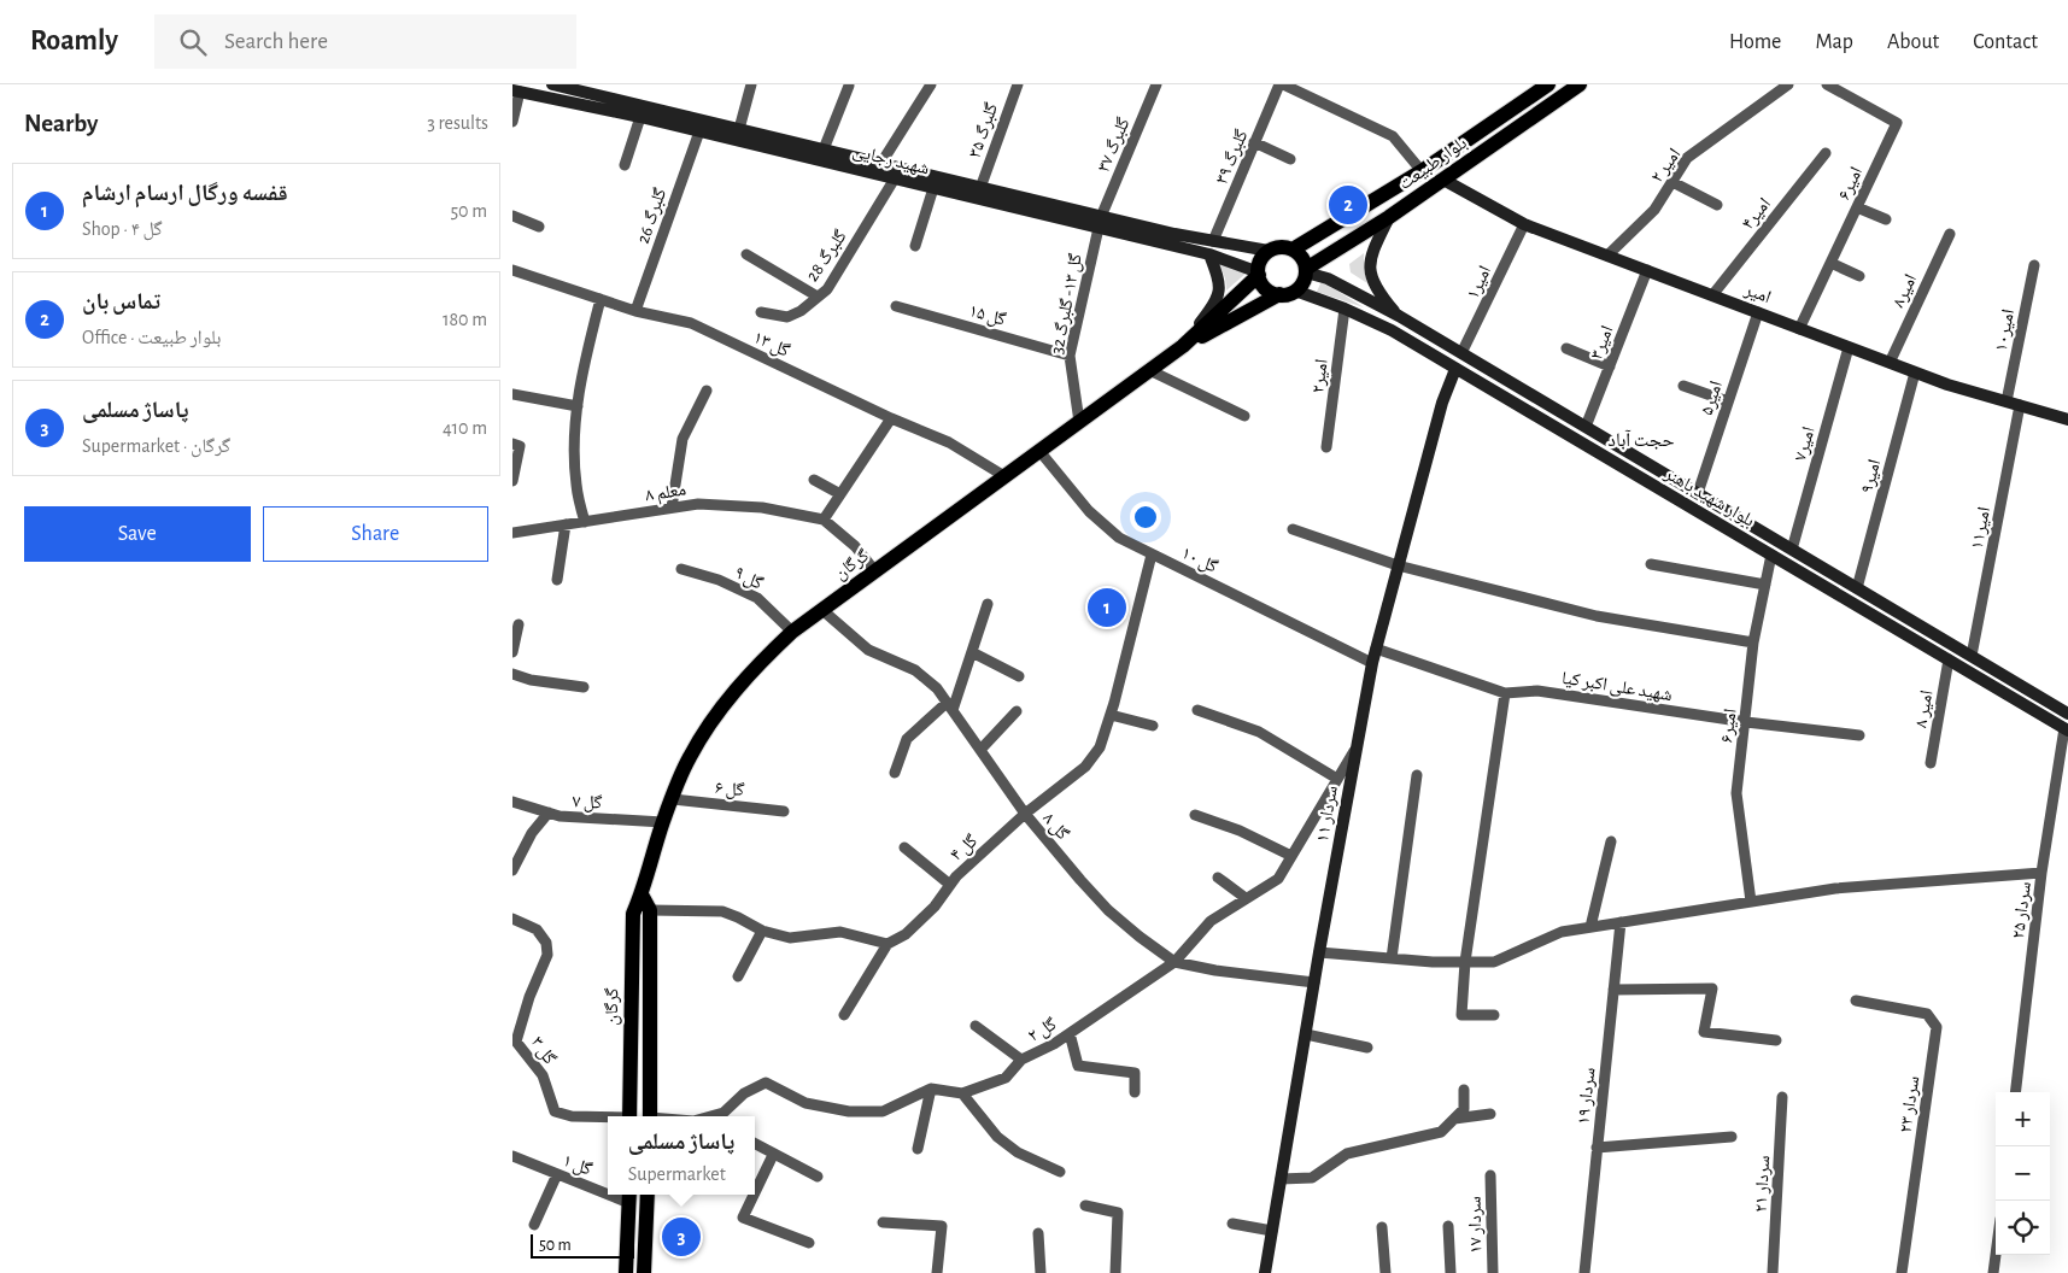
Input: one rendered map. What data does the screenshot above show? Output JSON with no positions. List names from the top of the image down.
{
  "streets": {
    "main road": [
      "شهید رجایی",
      "بلوار طبیعت",
      "امیر",
      "بلوار شهید باهنر",
      "گرگان",
      "سردار ۱۱"
    ],
    "street": [
      "گلبرگ ۳۵",
      "گلبرگ ۳۷",
      "گلبرگ ۳۹",
      "امیر ۲",
      "امیر۶",
      "امیر۴",
      "گلبرگ 26",
      "گلبرگ 28",
      "امیر۱",
      "امیر۸",
      "گل ۱۳- گلبرگ 32",
      "گل ۱۵",
      "امیر۱۰",
      "امیر۳",
      "گل ۱۳",
      "امیر۲",
      "امیر۵",
      "امیر۷",
      "امیر۹",
      "معلم ۸",
      "امیر۱۱",
      "گل ۱۰",
      "گل ۹",
      "شهید علی اکبر کیا",
      "امیر ۸",
      "گل ۶",
      "گل ۷",
      "گل ۸",
      "گل ۴",
      "سردار ۲۵",
      "گل ۲",
      "گل ۳",
      "سردار ۱۹",
      "سردار ۲۳",
      "گل ۱",
      "سردار ۲۱",
      "سردار ۱۷"
    ]
  },
  "crossings": [
    ["گلبرگ ۳۵", "شهید رجایی"],
    ["گلبرگ ۳۷", "شهید رجایی"],
    ["گلبرگ ۳۷", "گل ۱۳- گلبرگ 32"],
    ["گلبرگ ۳۹", "شهید رجایی"],
    ["شهید رجایی", "بلوار طبیعت"],
    ["شهید رجایی", "گلبرگ 26"],
    ["شهید رجایی", "گلبرگ 28"],
    ["شهید رجایی", "گل ۱۳- گلبرگ 32"],
    ["شهید رجایی", "بلوار شهید باهنر"],
    ["بلوار طبیعت", "امیر"],
    ["بلوار طبیعت", "بلوار شهید باهنر"],
    ["امیر ۲", "امیر"],
    ["امیر۶", "امیر"],
    ["امیر۶", "بلوار شهید باهنر"],
    ["امیر۶", "شهید علی اکبر کیا"],
    ["امیر۴", "امیر"],
    ["گلبرگ 26", "گل ۱۳"],
    ["امیر۱", "امیر"],
    ["امیر۱", "بلوار شهید باهنر"],
    ["امیر۸", "امیر"],
    ["امیر", "امیر۱۰"],
    ["امیر", "امیر۳"],
    ["امیر", "امیر۵"],
    ["امیر", "امیر۷"],
    ["امیر", "امیر۹"],
    ["امیر", "امیر۱۱"],
    ["گل ۱۳- گلبرگ 32", "گل ۱۵"],
    ["گل ۱۳- گلبرگ 32", "گرگان"],
    ["امیر۳", "بلوار شهید باهنر"],
    ["گل ۱۳", "گرگان"],
    ["امیر۲", "بلوار شهید باهنر"],
    ["امیر۵", "بلوار شهید باهنر"],
    ["امیر۷", "بلوار شهید باهنر"],
    ["امیر۹", "بلوار شهید باهنر"],
    ["بلوار شهید باهنر", "امیر۱۱"],
    ["بلوار شهید باهنر", "امیر ۸"],
    ["بلوار شهید باهنر", "سردار ۱۱"],
    ["بلوار شهید باهنر", "سردار ۲۵"],
    ["گل ۱۰", "گرگان"],
    ["گل ۱۰", "سردار ۱۱"],
    ["گل ۱۰", "گل ۴"],
    ["گرگان", "گل ۹"],
    ["گرگان", "گل ۶"],
    ["گرگان", "گل ۷"],
    ["گرگان", "گل ۸"],
    ["شهید علی اکبر کیا", "سردار ۱۱"],
    ["سردار ۱۱", "گل ۸"],
    ["سردار ۱۱", "گل ۲"],
    ["گل ۸", "گل ۴"],
    ["گل ۸", "گل ۲"]
  ],
  "districts": ["حجت آباد"],
  "scale_bar": "50 m",
  "page": {
    "header": "Roamly",
    "search": "Search here",
    "nav": [
      "Home",
      "Map",
      "About",
      "Contact"
    ],
    "heading": ["Nearby", "3 results"],
    "list": [
      {
        "mark": "1",
        "name": "قفسه ورگال ارسام ارشام",
        "note": "Shop · گل ۴",
        "value": "50 m"
      },
      {
        "mark": "2",
        "name": "تماس بان",
        "note": "Office · بلوار طبیعت",
        "value": "180 m"
      },
      {
        "mark": "3",
        "name": "پاساژ مسلمی",
        "note": "Supermarket · گرگان",
        "value": "410 m"
      }
    ],
    "pins": ["2", "1", "3"],
    "buttons": ["Save", "Share"],
    "map_buttons": ["+", "−"],
    "popup": ["پاساژ مسلمی", "Supermarket"],
    "scale": "50 m"
  }
}
